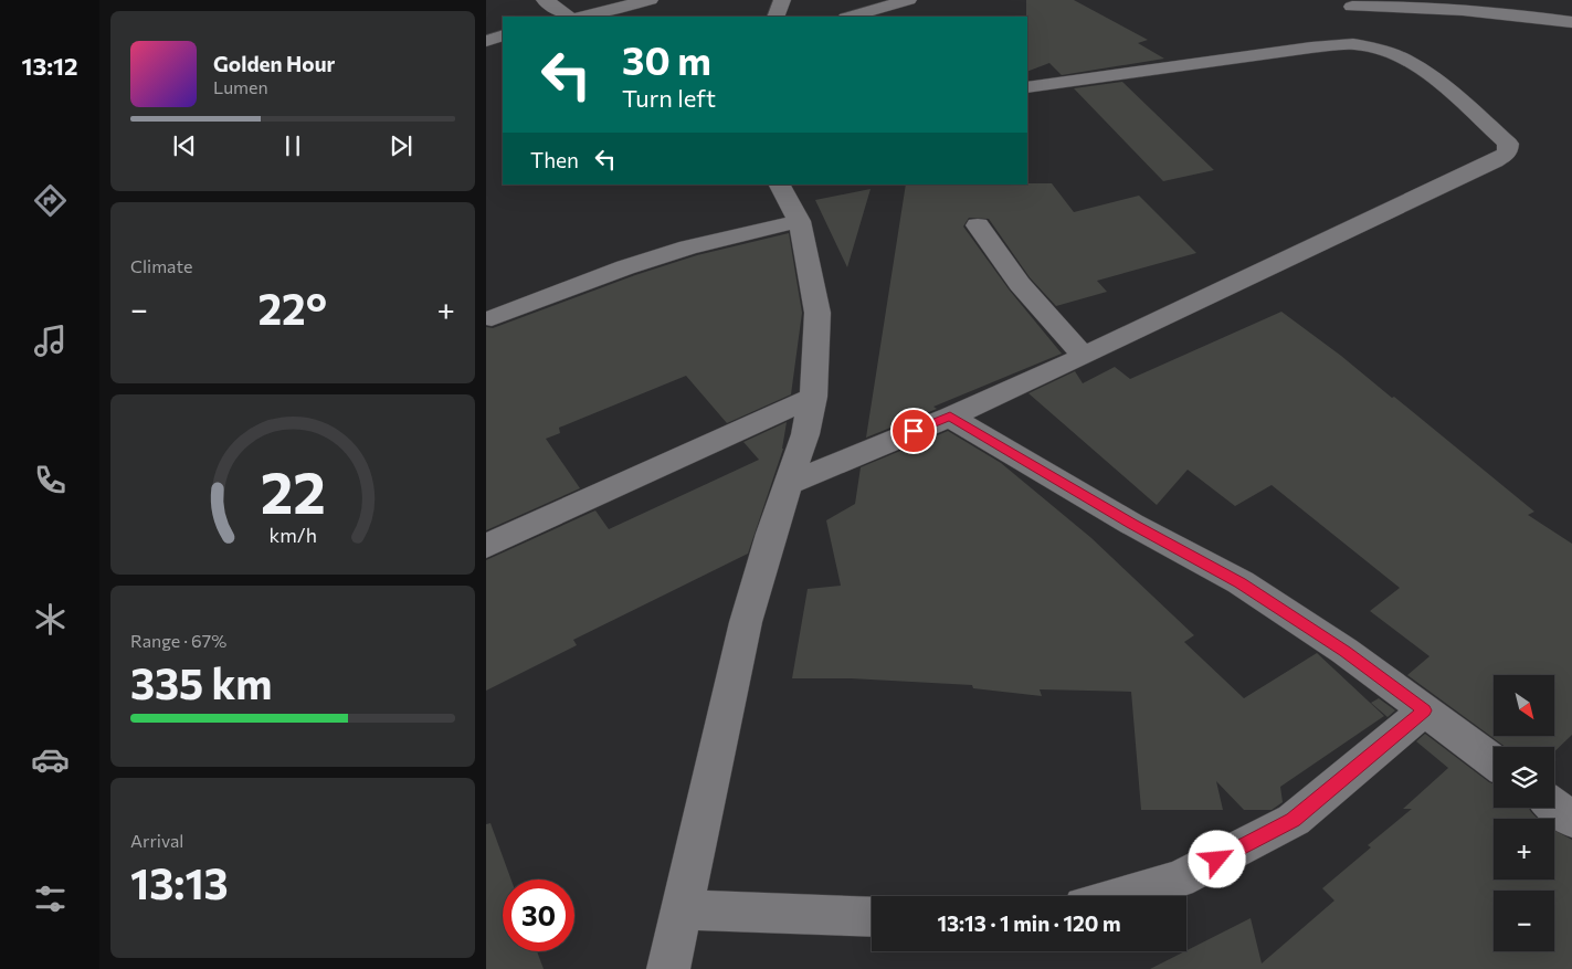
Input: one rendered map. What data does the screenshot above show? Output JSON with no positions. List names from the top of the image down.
{
  "north": "bottom right",
  "page": {
    "tabs": "13:12",
    "turn": ["30 m", "Turn left"],
    "song": ["Golden Hour", "Lumen"],
    "then": "Then",
    "tile": [
      "Climate",
      ["Range · 67%", "335 km"],
      ["Arrival", "13:13"]
    ],
    "heat": ["−", "22°", "+"],
    "map_buttons": ["+", "−"],
    "limit": "30",
    "trip": "13:13 · 1 min · 120 m",
    "gauge": ["22", "km/h"]
  }
}
